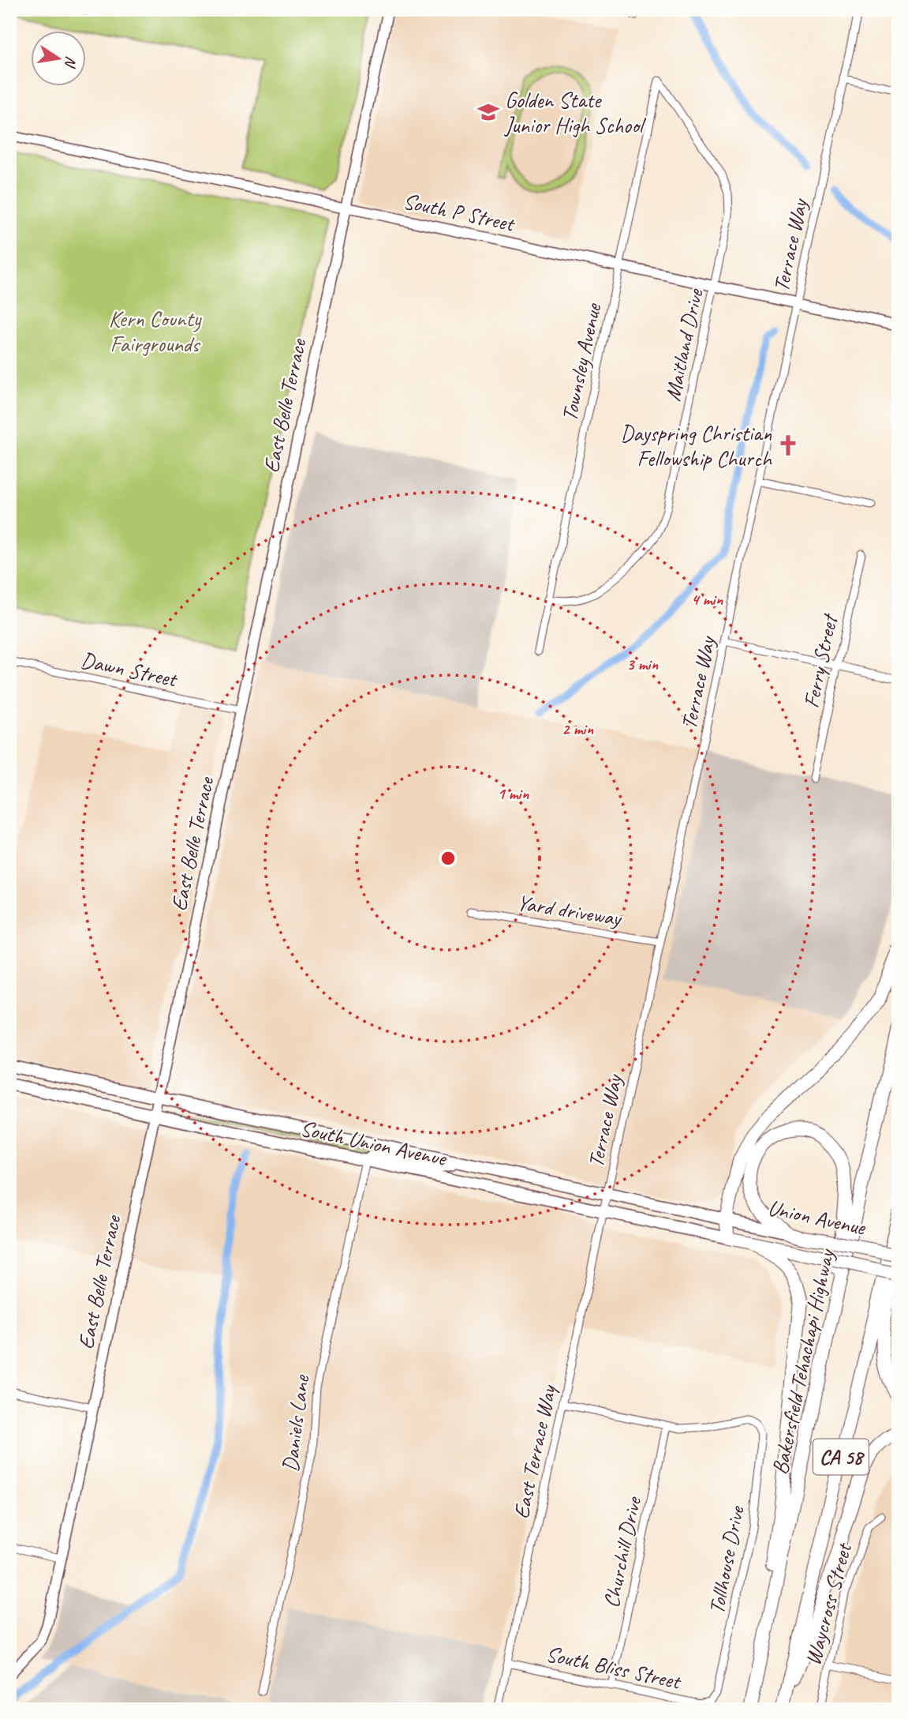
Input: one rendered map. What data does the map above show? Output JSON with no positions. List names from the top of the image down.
{
  "streets": {
    "highway": ["Union Avenue", "Bakersfield Tehachapi Highway", "CA 58"],
    "main road": ["South Union Avenue"],
    "street": [
      "South P Street",
      "Terrace Way",
      "Maitland Drive",
      "Townsley Avenue",
      "East Belle Terrace",
      "Ferry Street",
      "Dawn Street",
      "Yard driveway",
      "Daniels Lane",
      "East Terrace Way",
      "Churchill Drive",
      "Tollhouse Drive",
      "Waycross Street",
      "South Bliss Street"
    ]
  },
  "crossings": [
    ["South P Street", "Terrace Way"],
    ["South P Street", "Maitland Drive"],
    ["South P Street", "Townsley Avenue"],
    ["South P Street", "East Belle Terrace"],
    ["Terrace Way", "Yard driveway"],
    ["Terrace Way", "South Union Avenue"],
    ["Terrace Way", "East Terrace Way"],
    ["Maitland Drive", "Townsley Avenue"],
    ["East Belle Terrace", "Dawn Street"],
    ["East Belle Terrace", "South Union Avenue"],
    ["South Union Avenue", "Union Avenue"],
    ["South Union Avenue", "Daniels Lane"],
    ["South Union Avenue", "East Terrace Way"],
    ["East Terrace Way", "South Bliss Street"],
    ["Churchill Drive", "Tollhouse Drive"],
    ["Churchill Drive", "South Bliss Street"],
    ["Tollhouse Drive", "South Bliss Street"]
  ],
  "parks": ["Kern County Fairgrounds"],
  "places": {
    "school or university": ["Golden State Junior High School"],
    "church": ["Dayspring Christian Fellowship Church"]
  },
  "north": "right",
  "rings": [
    "4 min",
    "3 min",
    "2 min",
    "1 min"
  ]
}
